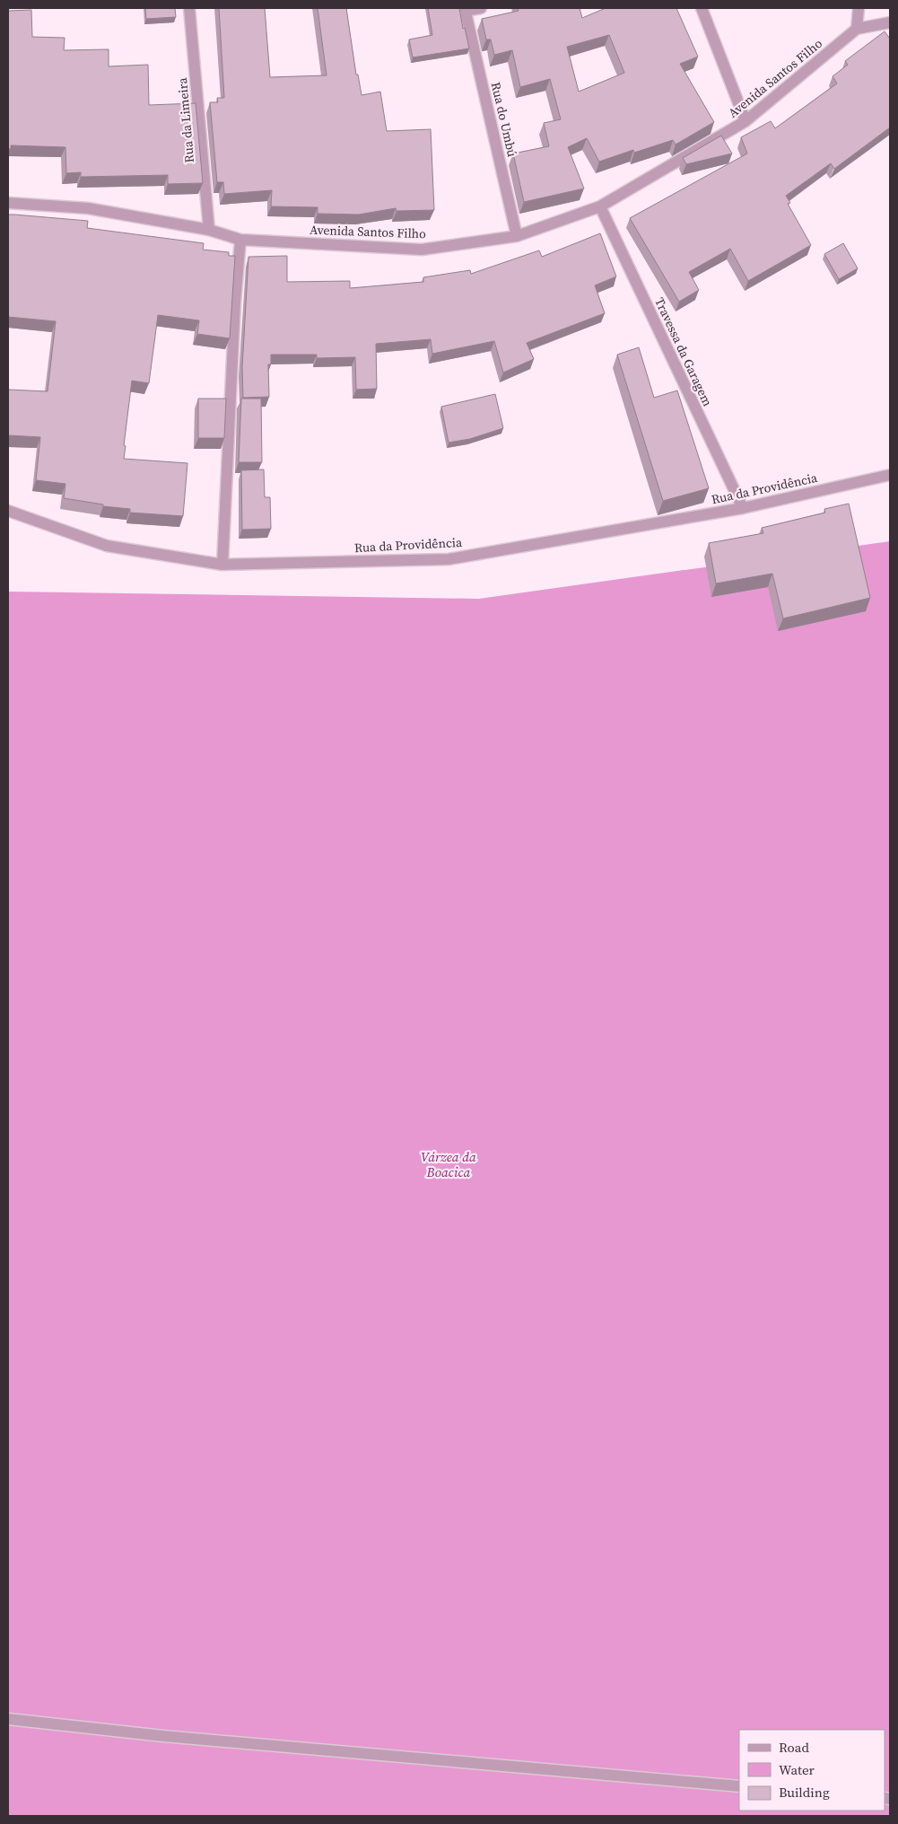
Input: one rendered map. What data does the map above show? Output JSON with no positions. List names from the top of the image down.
{
  "streets": {
    "street": [
      "Avenida Santos Filho",
      "Rua do Umbú",
      "Rua da Limeira",
      "Travessa da Garagem",
      "Rua da Providência"
    ]
  },
  "crossings": [
    ["Avenida Santos Filho", "Rua do Umbú"],
    ["Avenida Santos Filho", "Rua da Limeira"],
    ["Avenida Santos Filho", "Travessa da Garagem"],
    ["Travessa da Garagem", "Rua da Providência"]
  ],
  "water": ["Várzea da Boacica"],
  "legend": ["Road", "Water", "Building"]
}
